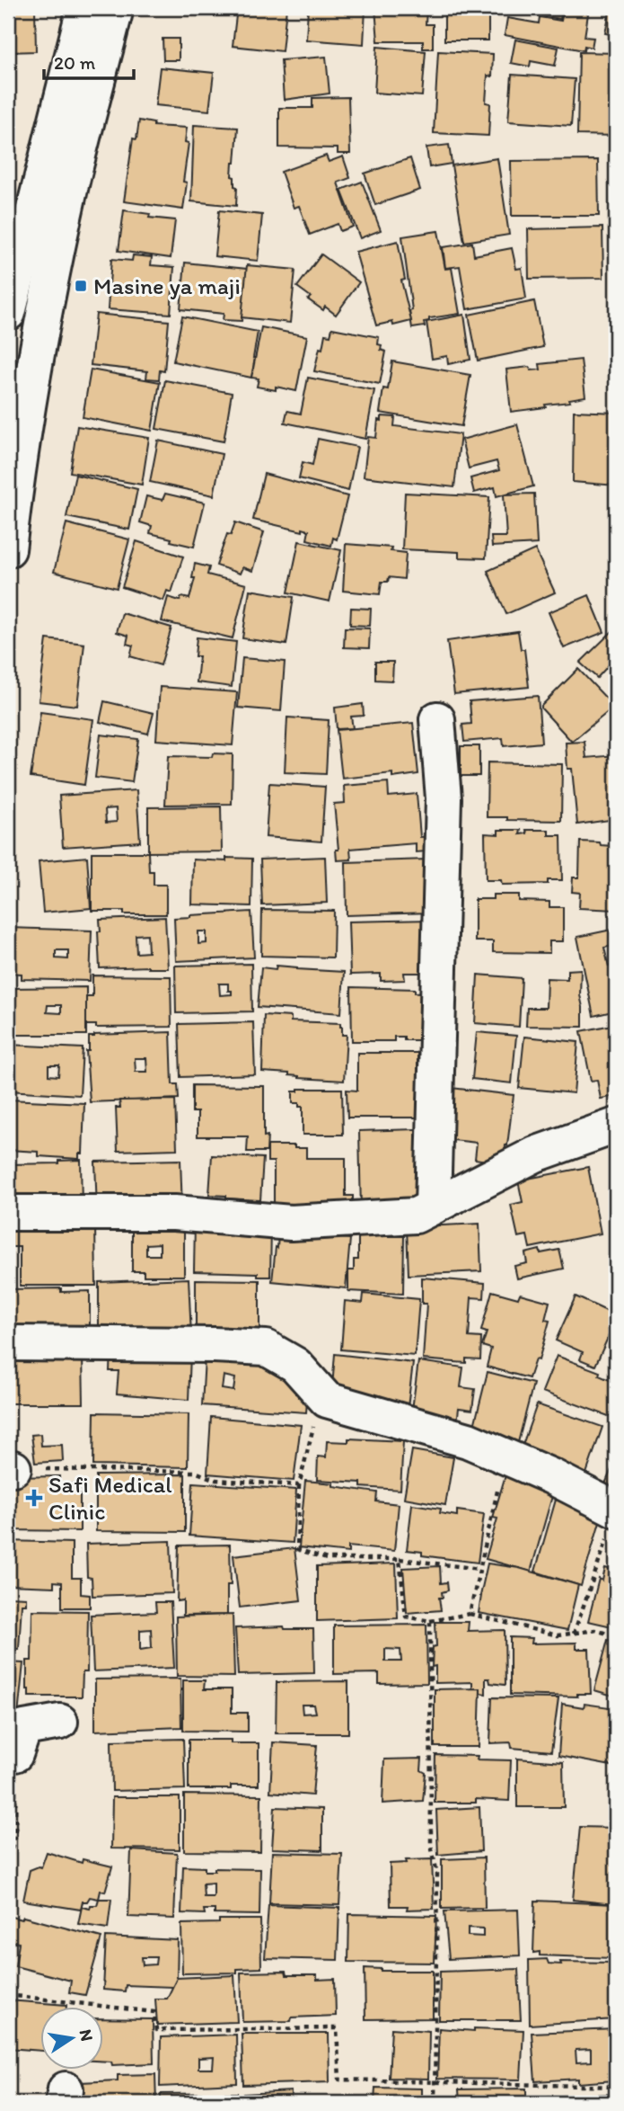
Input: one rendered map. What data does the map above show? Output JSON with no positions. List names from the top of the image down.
{
  "places": {
    "transit": ["Masine ya maji"],
    "health": ["Safi Medical Clinic"]
  },
  "scale_bar": "20 m",
  "north": "right"
}
